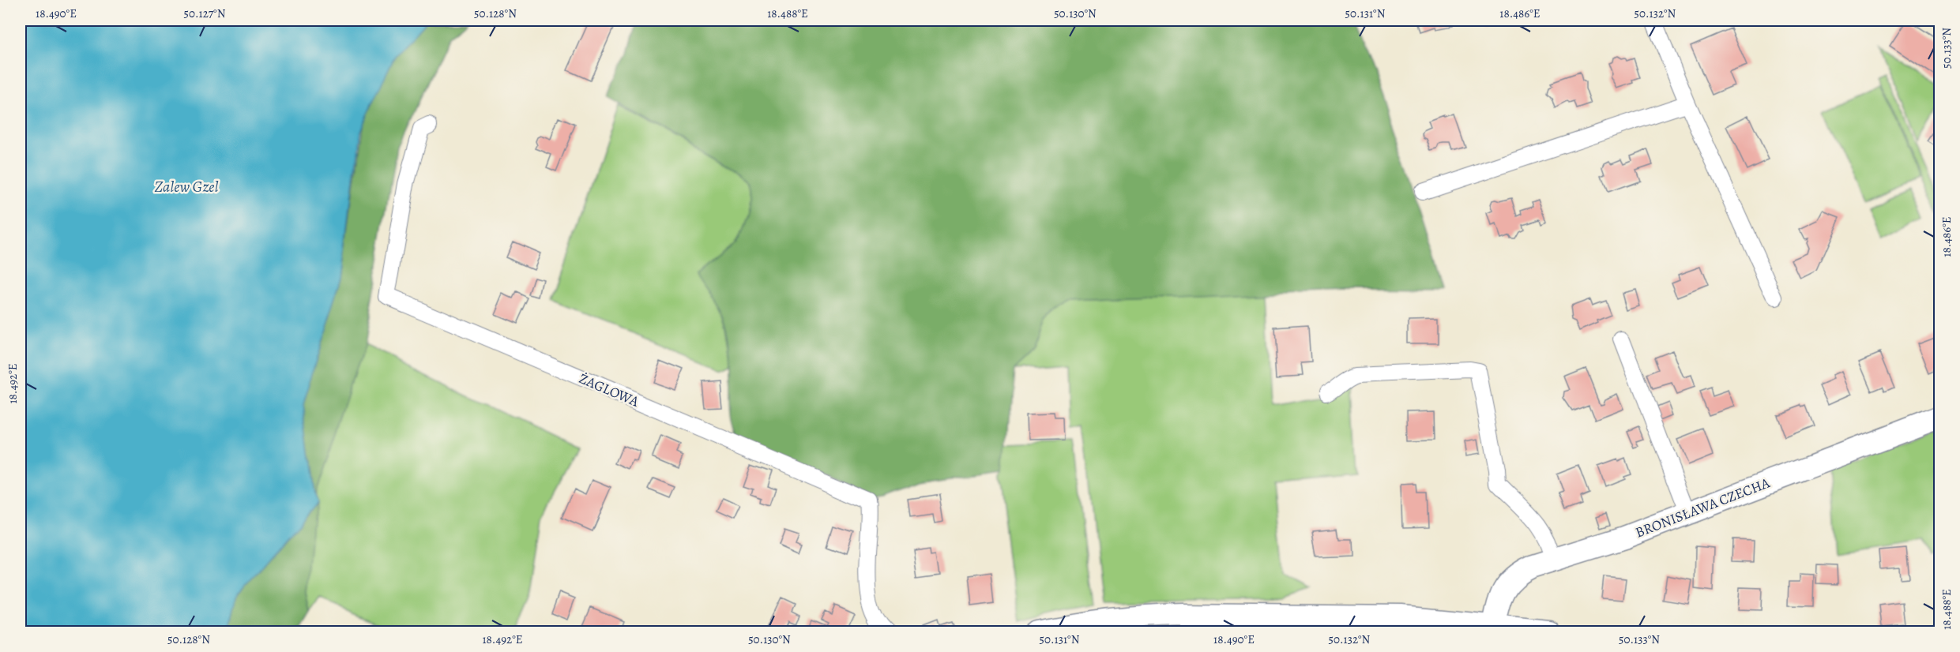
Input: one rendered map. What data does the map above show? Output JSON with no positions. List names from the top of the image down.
{
  "streets": {
    "main road": ["BRONISŁAWA CZECHA"],
    "street": ["ŻAGLOWA"]
  },
  "water": ["Zalew Gzel"],
  "coordinates": [
    "18.490°E",
    "50.127°N",
    "50.128°N",
    "18.488°E",
    "50.130°N",
    "50.131°N",
    "18.486°E",
    "50.132°N",
    "50.133°N",
    "18.492°E"
  ]
}
